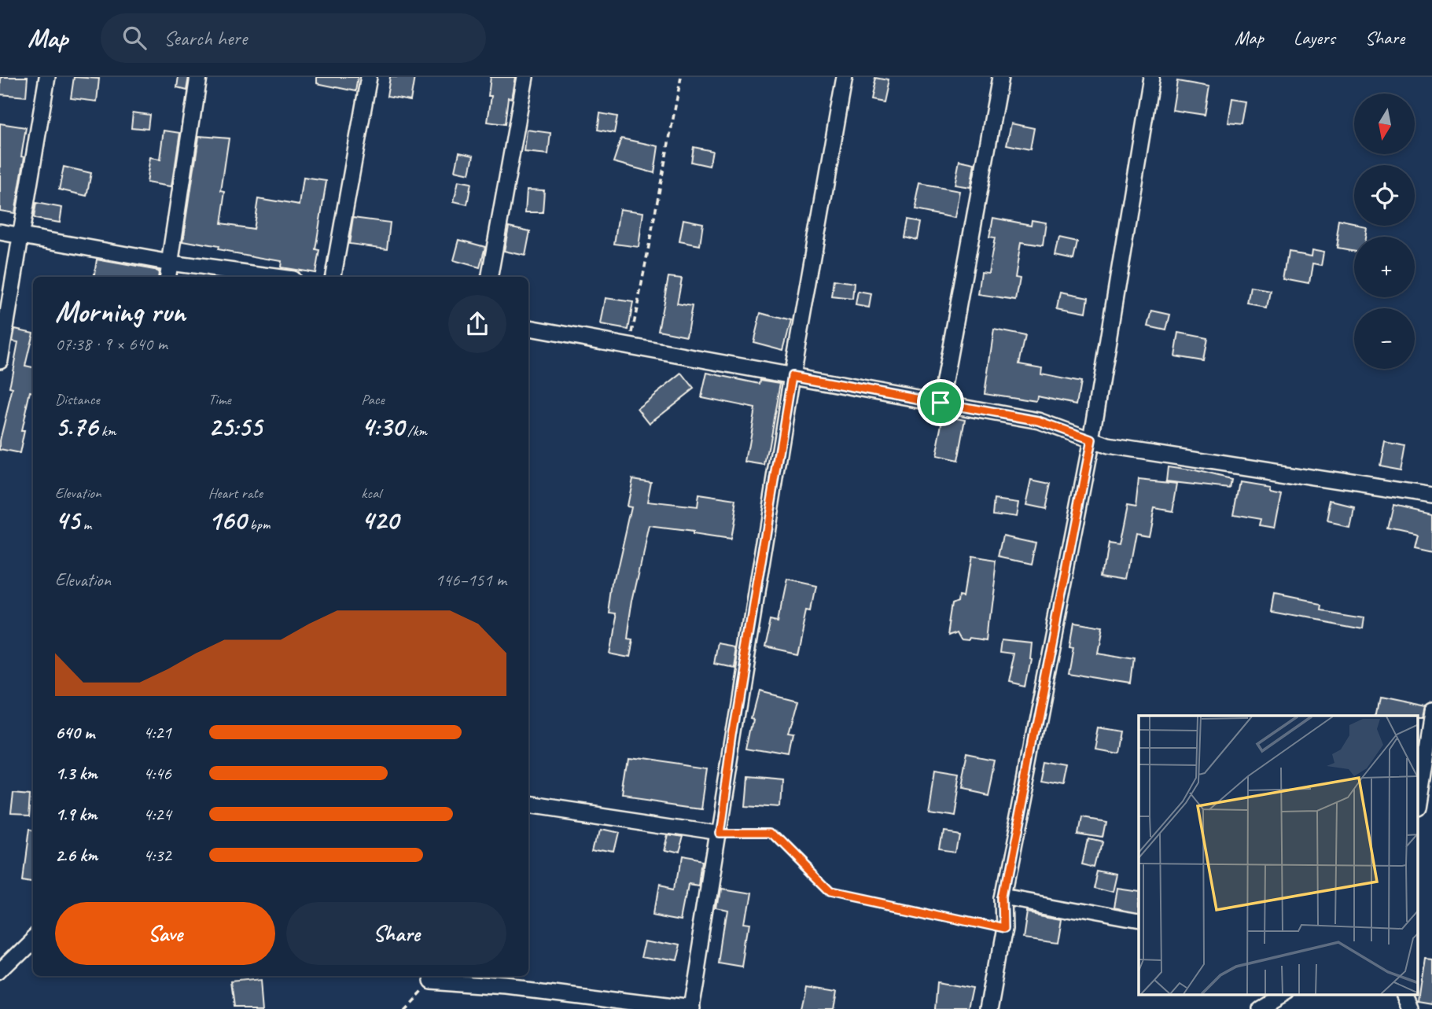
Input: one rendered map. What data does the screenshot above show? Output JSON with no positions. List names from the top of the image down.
{
  "north": "bottom",
  "page": {
    "header": "Map",
    "search": "Search here",
    "nav": ["Map", "Layers", "Share"],
    "map_buttons": ["+", "−"],
    "heading": ["Morning run", "07:38 · 9 × 640 m"],
    "stats": [
      ["Distance", "5.76 km"],
      ["Time", "25:55"],
      ["Pace", "4:30 /km"],
      ["Elevation", "45 m"],
      ["Heart rate", "160 bpm"],
      ["kcal", "420"]
    ],
    "chart": ["Elevation", "146–151 m"],
    "list": [
      {
        "name": "640 m",
        "note": "4:21"
      },
      {
        "name": "1.3 km",
        "note": "4:46"
      },
      {
        "name": "1.9 km",
        "note": "4:24"
      },
      {
        "name": "2.6 km",
        "note": "4:32"
      }
    ],
    "buttons": ["Save", "Share"]
  }
}
